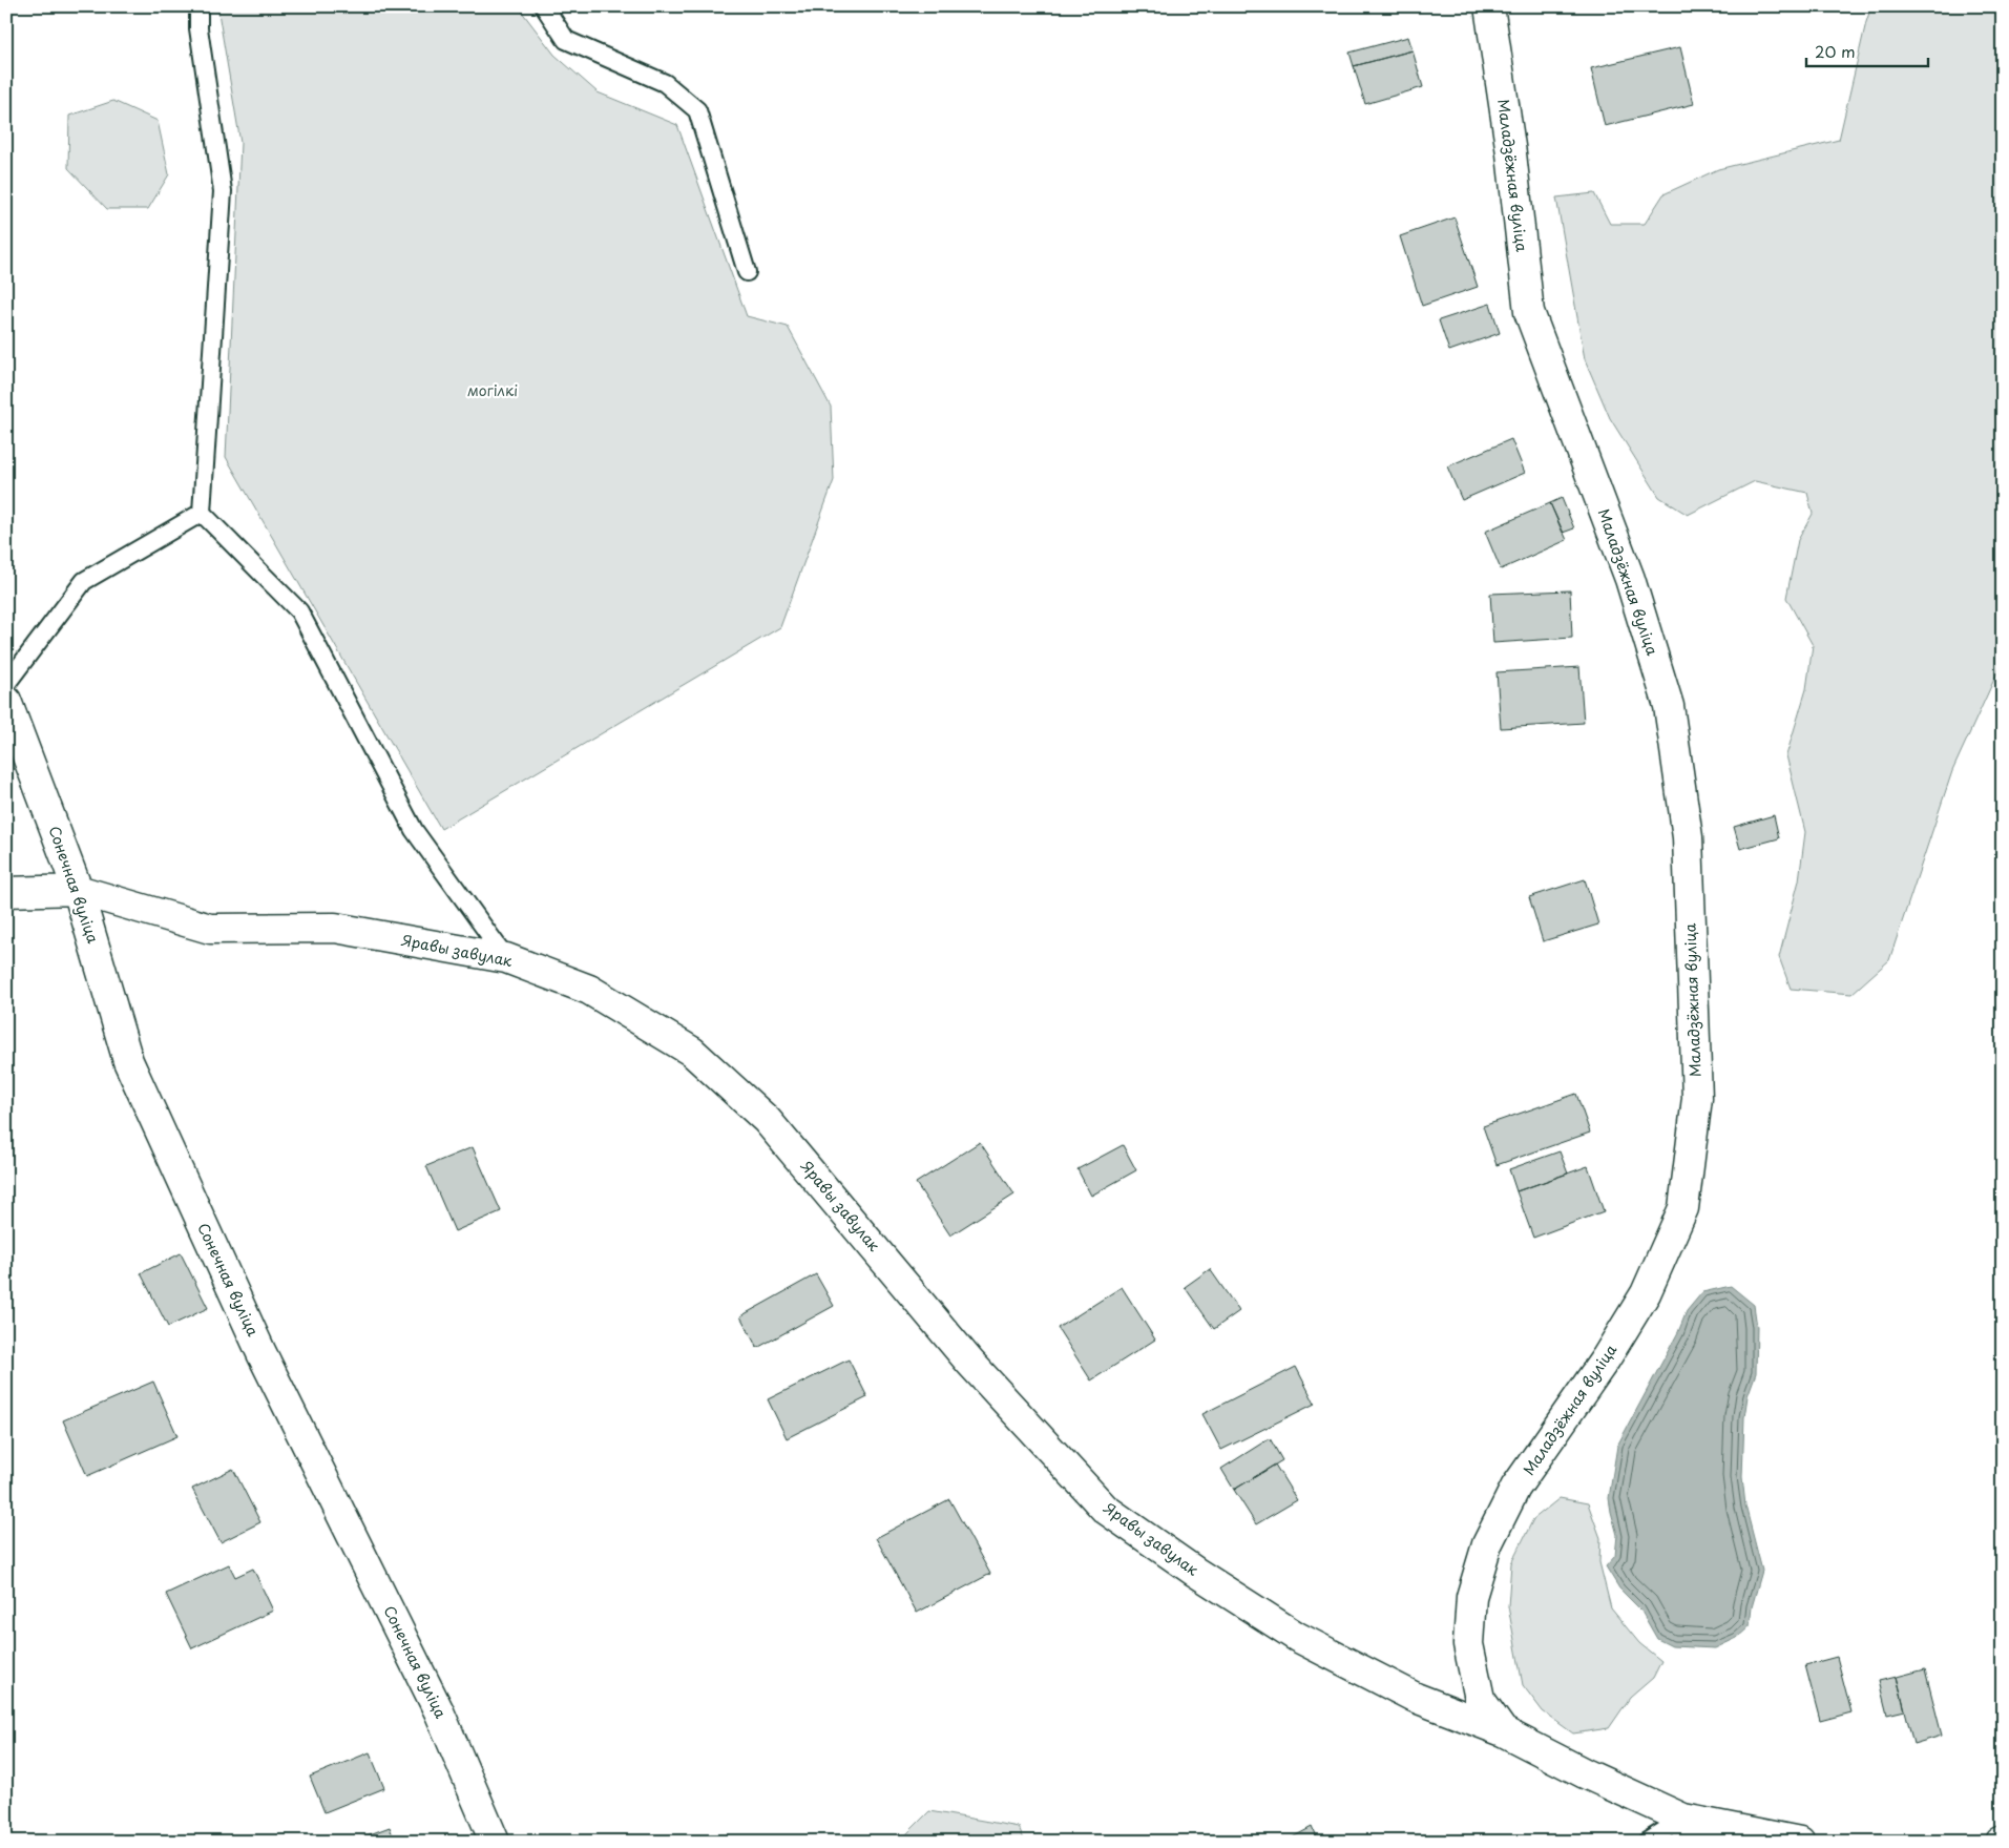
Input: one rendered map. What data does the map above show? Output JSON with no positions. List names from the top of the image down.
{
  "streets": {
    "street": ["Маладзёжная вуліца", "Сонечная вуліца", "Яравы завулак"]
  },
  "crossings": [
    ["Маладзёжная вуліца", "Яравы завулак"],
    ["Сонечная вуліца", "Яравы завулак"]
  ],
  "parks": ["могілкі"],
  "scale_bar": "20 m"
}
